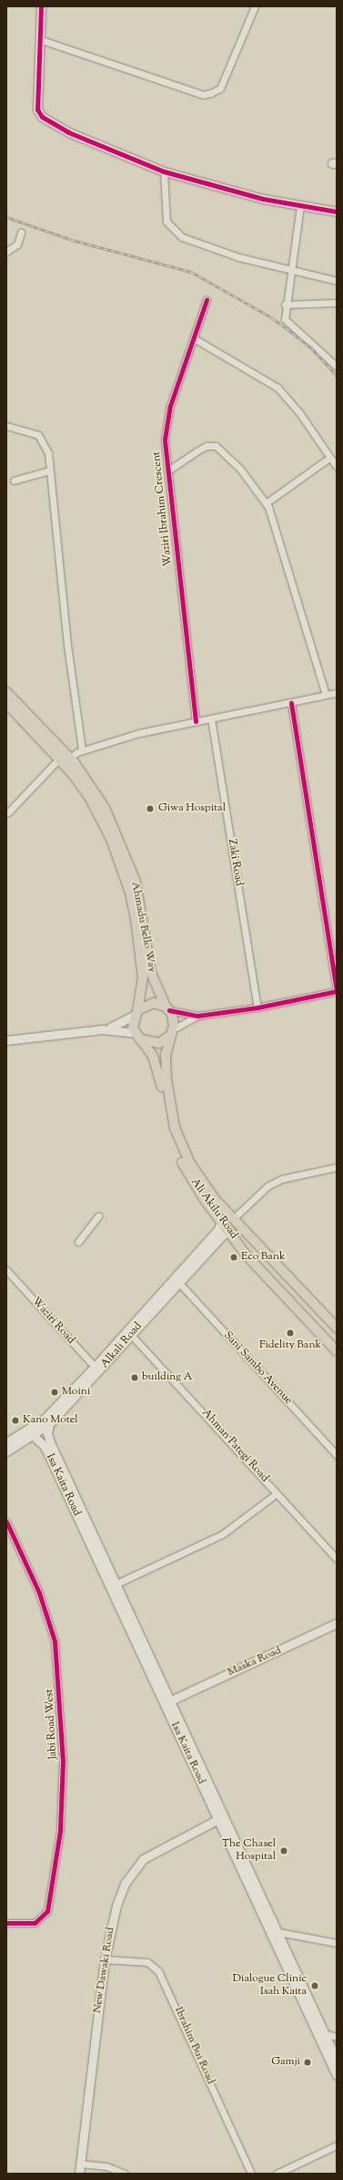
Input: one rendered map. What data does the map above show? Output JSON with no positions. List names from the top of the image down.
{
  "streets": {
    "main road": [
      "Ahmadu Bello Way",
      "Ali Akilu Road",
      "Alkali Road",
      "Isa Kaita Road",
      "Maska Road",
      "New Dawaki Road"
    ],
    "street": [
      "Waziri Ibrahim Crescent",
      "Zaki Road",
      "Waziri Road",
      "Sani Sambo Avenue",
      "Ahman Pategi Road",
      "Jabi Road West",
      "Ibrahim Bui Road"
    ]
  },
  "crossings": [
    ["Ahmadu Bello Way", "Ali Akilu Road"],
    ["Ali Akilu Road", "Alkali Road"],
    ["Waziri Road", "Alkali Road"],
    ["Alkali Road", "Sani Sambo Avenue"],
    ["Alkali Road", "Ahman Pategi Road"],
    ["Alkali Road", "Isa Kaita Road"],
    ["Isa Kaita Road", "Maska Road"],
    ["Isa Kaita Road", "New Dawaki Road"],
    ["New Dawaki Road", "Ibrahim Bui Road"]
  ],
  "places": [
    "Giwa Hospital",
    "Eco Bank",
    "Fidelity Bank",
    "building A",
    "Moini",
    "Kano Motel",
    "The Chasel Hospital",
    "Dialogue Clinic Isah Kaita",
    "Gamji"
  ]
}
